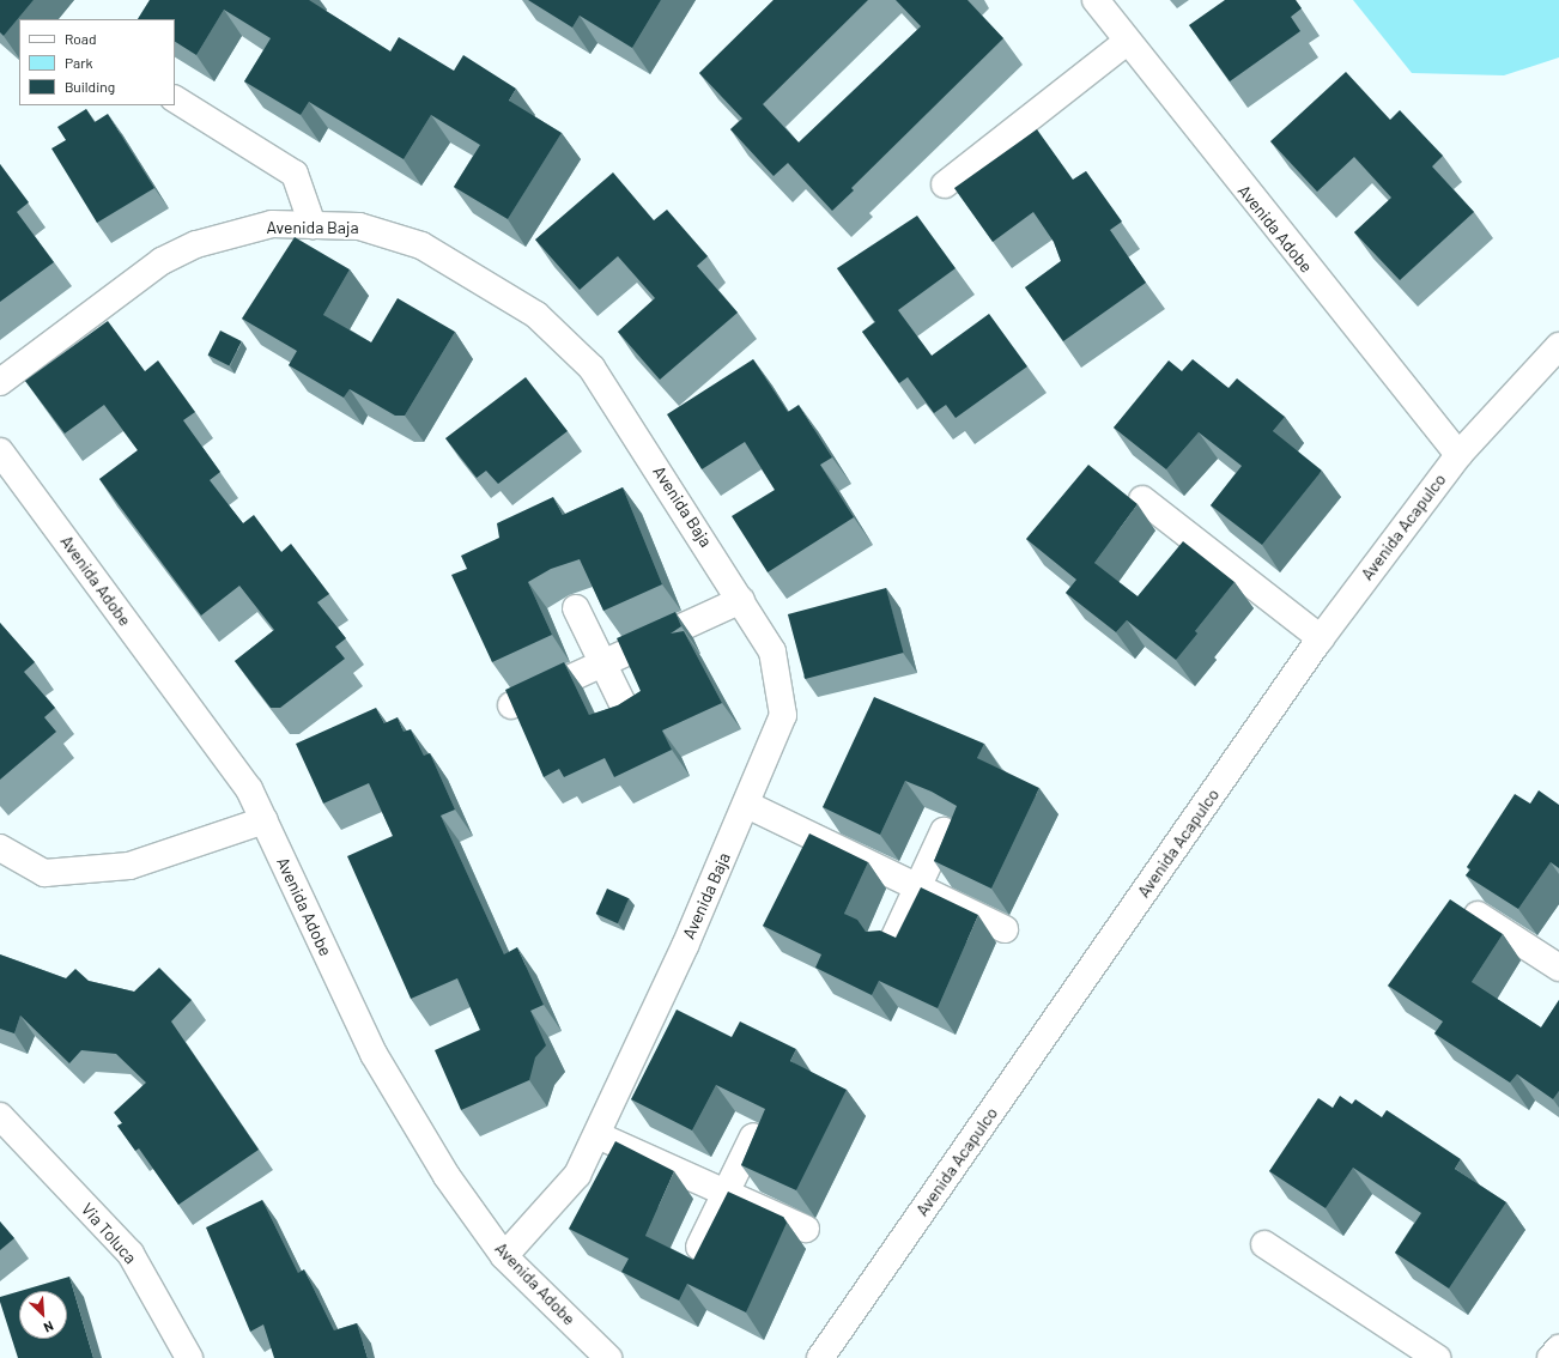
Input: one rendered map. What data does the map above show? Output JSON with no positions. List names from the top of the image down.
{
  "streets": {
    "street": [
      "Avenida Baja",
      "Avenida Adobe",
      "Avenida Acapulco",
      "Via Toluca"
    ]
  },
  "crossings": [
    ["Avenida Baja", "Avenida Adobe"],
    ["Avenida Adobe", "Avenida Acapulco"]
  ],
  "legend": ["Road", "Park", "Building"],
  "north": "bottom right"
}
